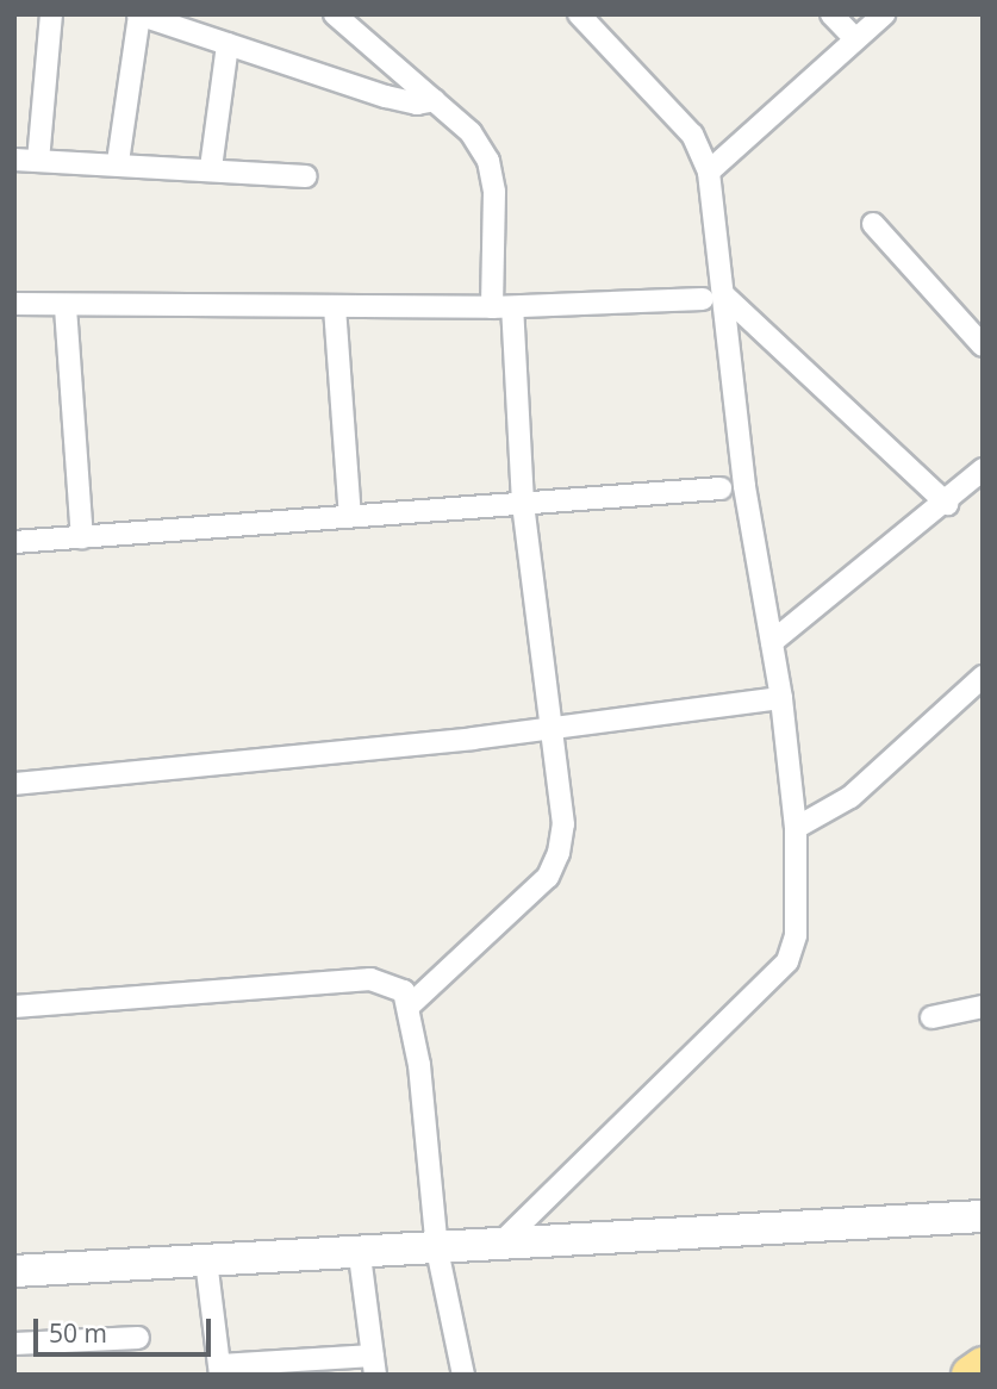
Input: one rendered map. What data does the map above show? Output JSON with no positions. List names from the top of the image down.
{
  "scale_bar": "50 m"
}
